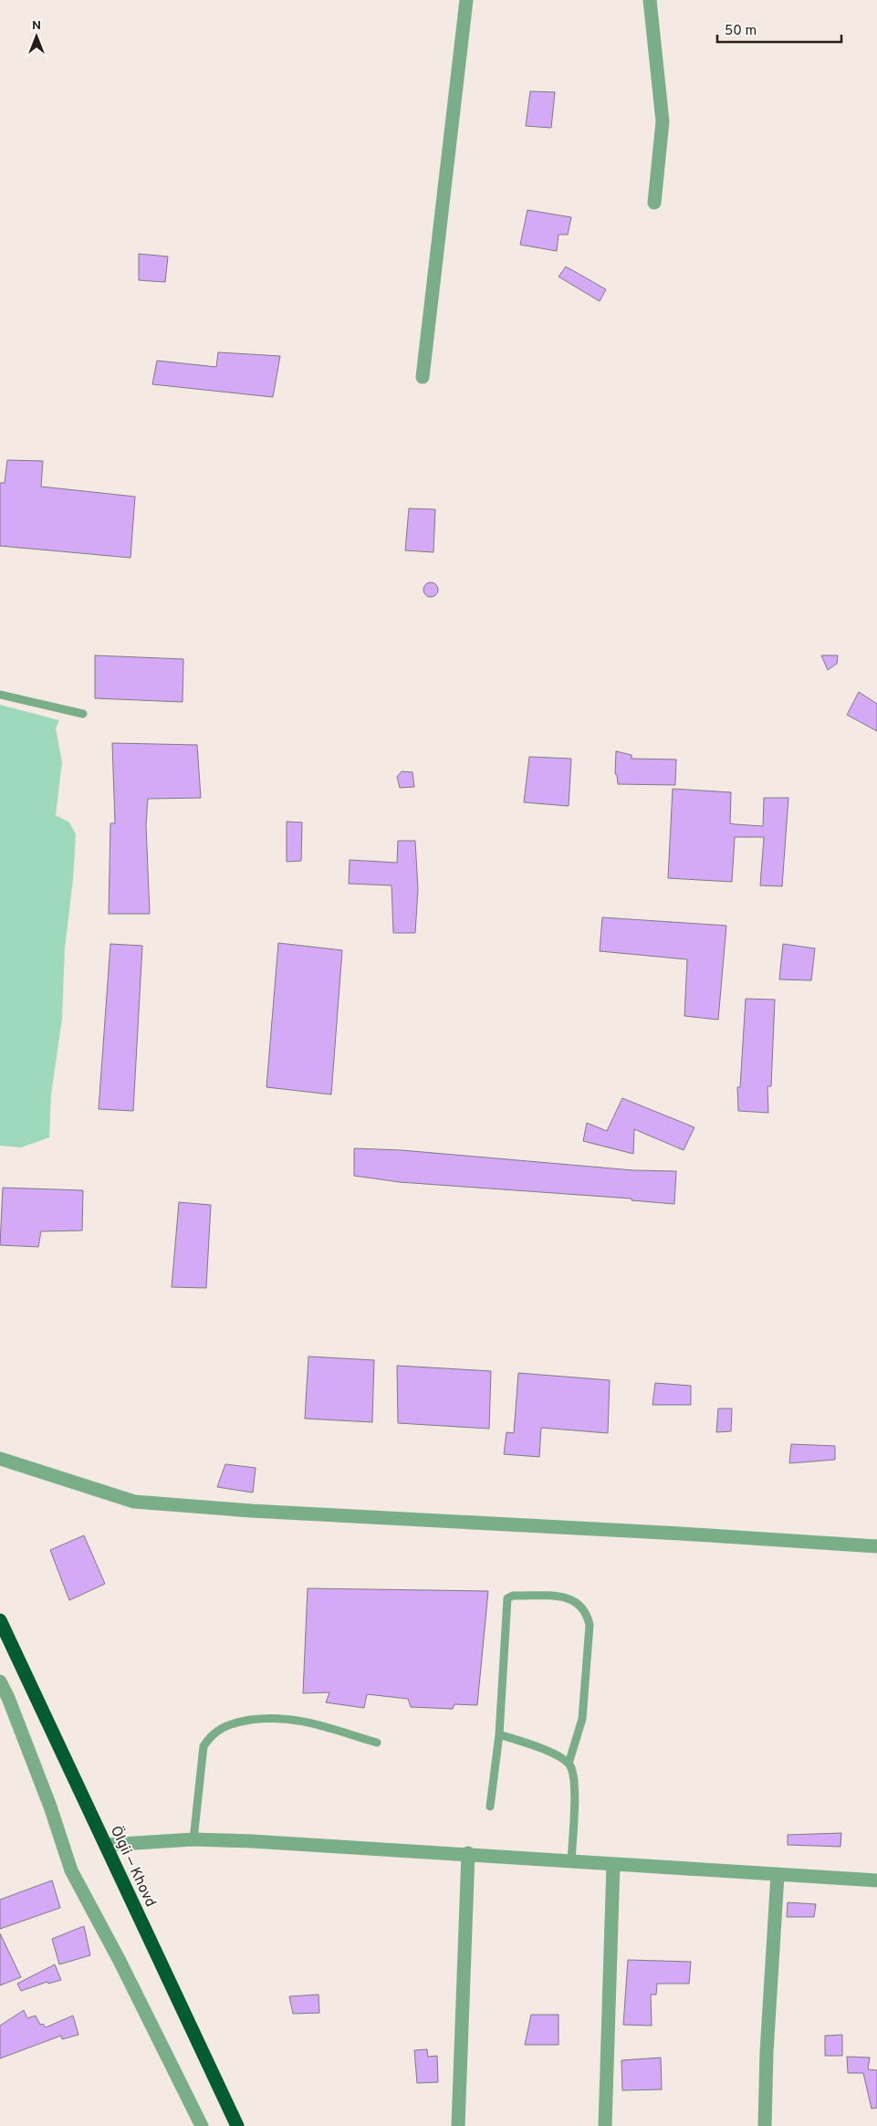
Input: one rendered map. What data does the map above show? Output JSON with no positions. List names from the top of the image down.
{
  "streets": {
    "highway": ["Ölgii — Khovd"]
  },
  "scale_bar": "50 m",
  "north": "top"
}
